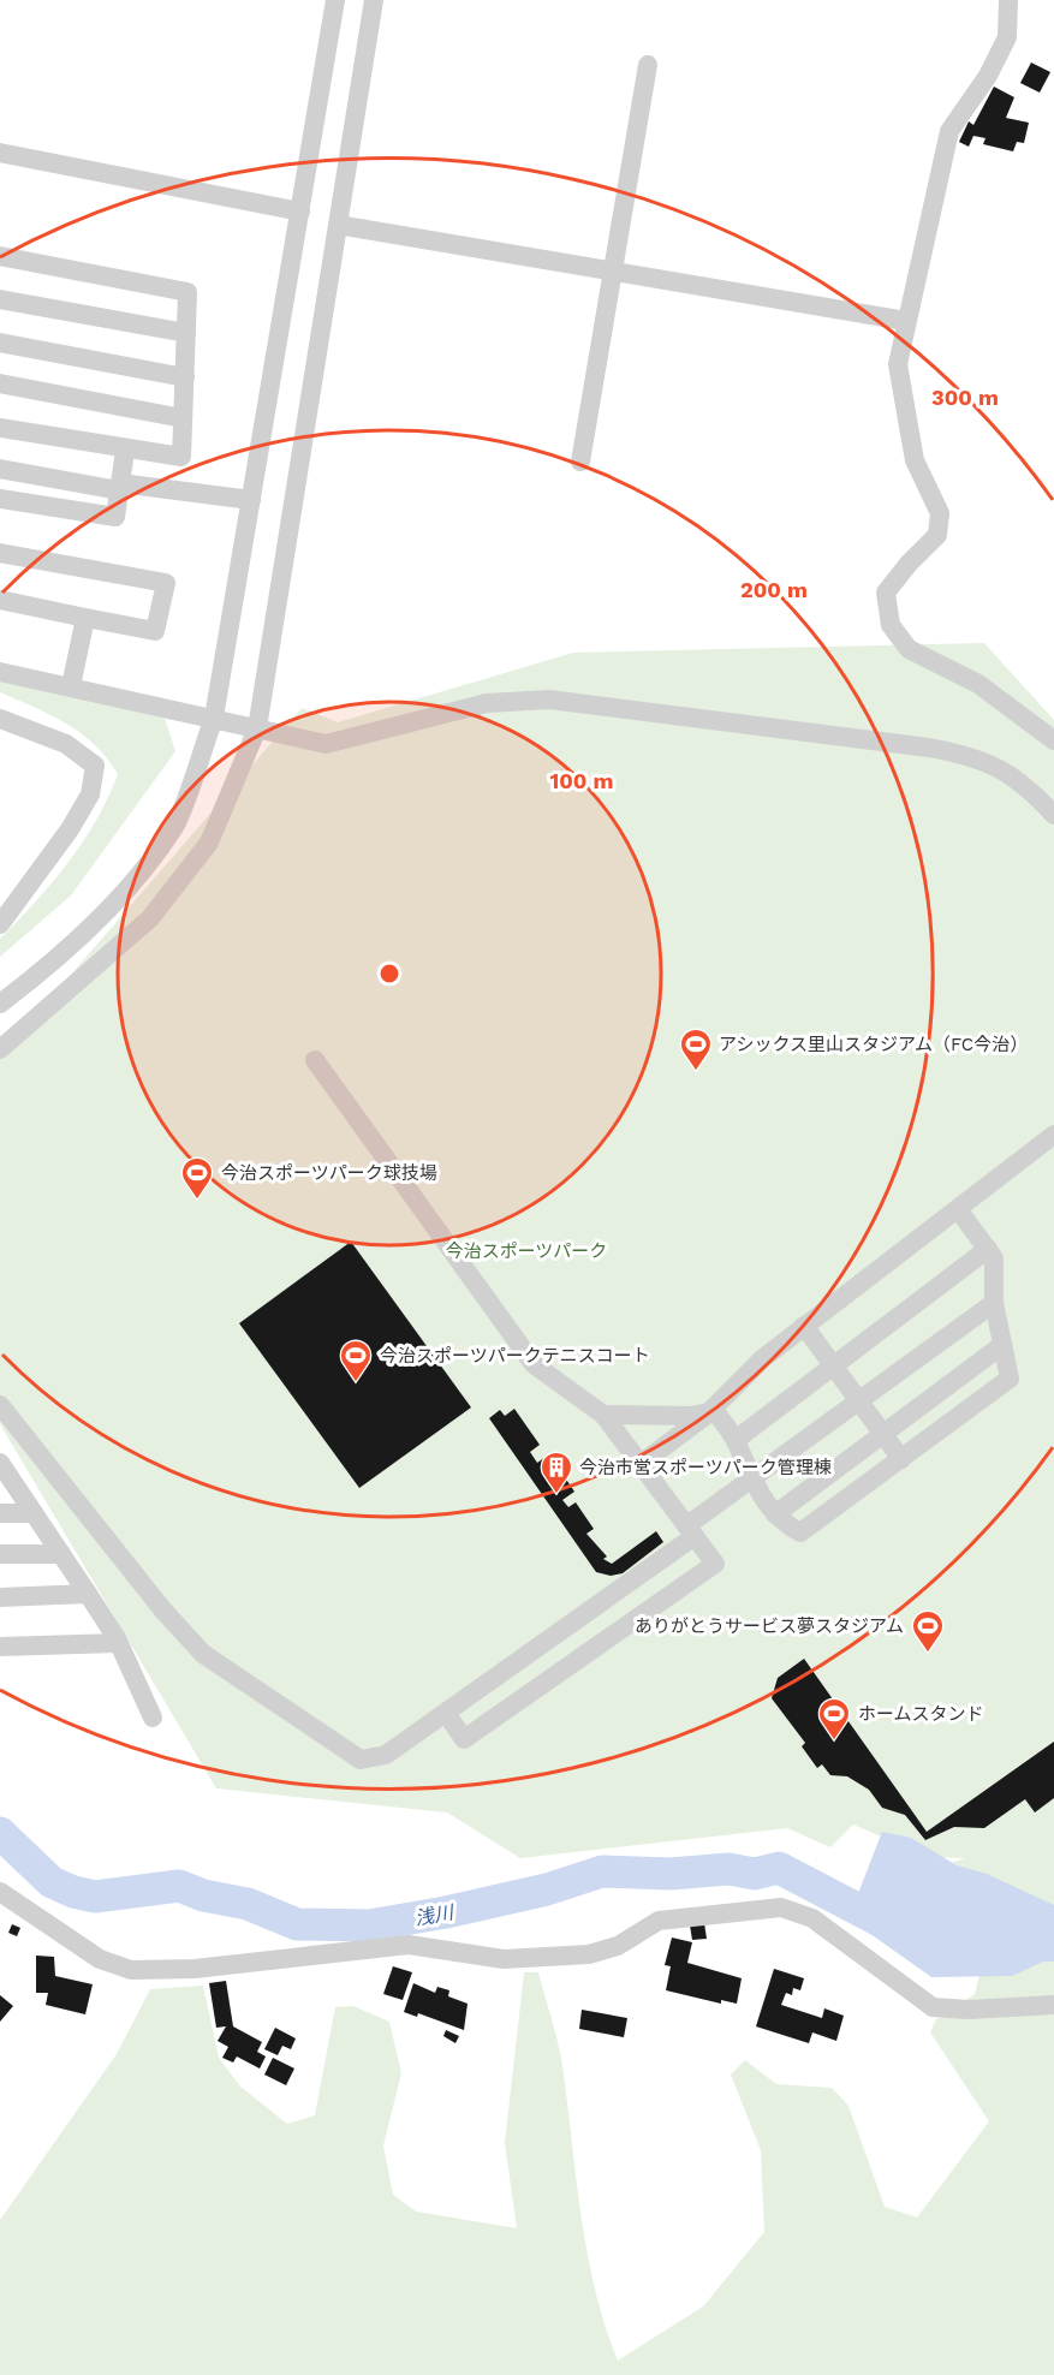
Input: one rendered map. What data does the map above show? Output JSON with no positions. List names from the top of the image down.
{
  "water": ["浅川"],
  "parks": ["今治スポーツパーク"],
  "places": {
    "sports": [
      "アシックス里山スタジアム（FC今治）",
      "今治スポーツパーク球技場",
      "今治スポーツパークテニスコート",
      "ありがとうサービス夢スタジアム",
      "ホームスタンド"
    ],
    "building": ["今治市営スポーツパーク管理棟"]
  },
  "rings": ["300 m", "200 m", "100 m"]
}
